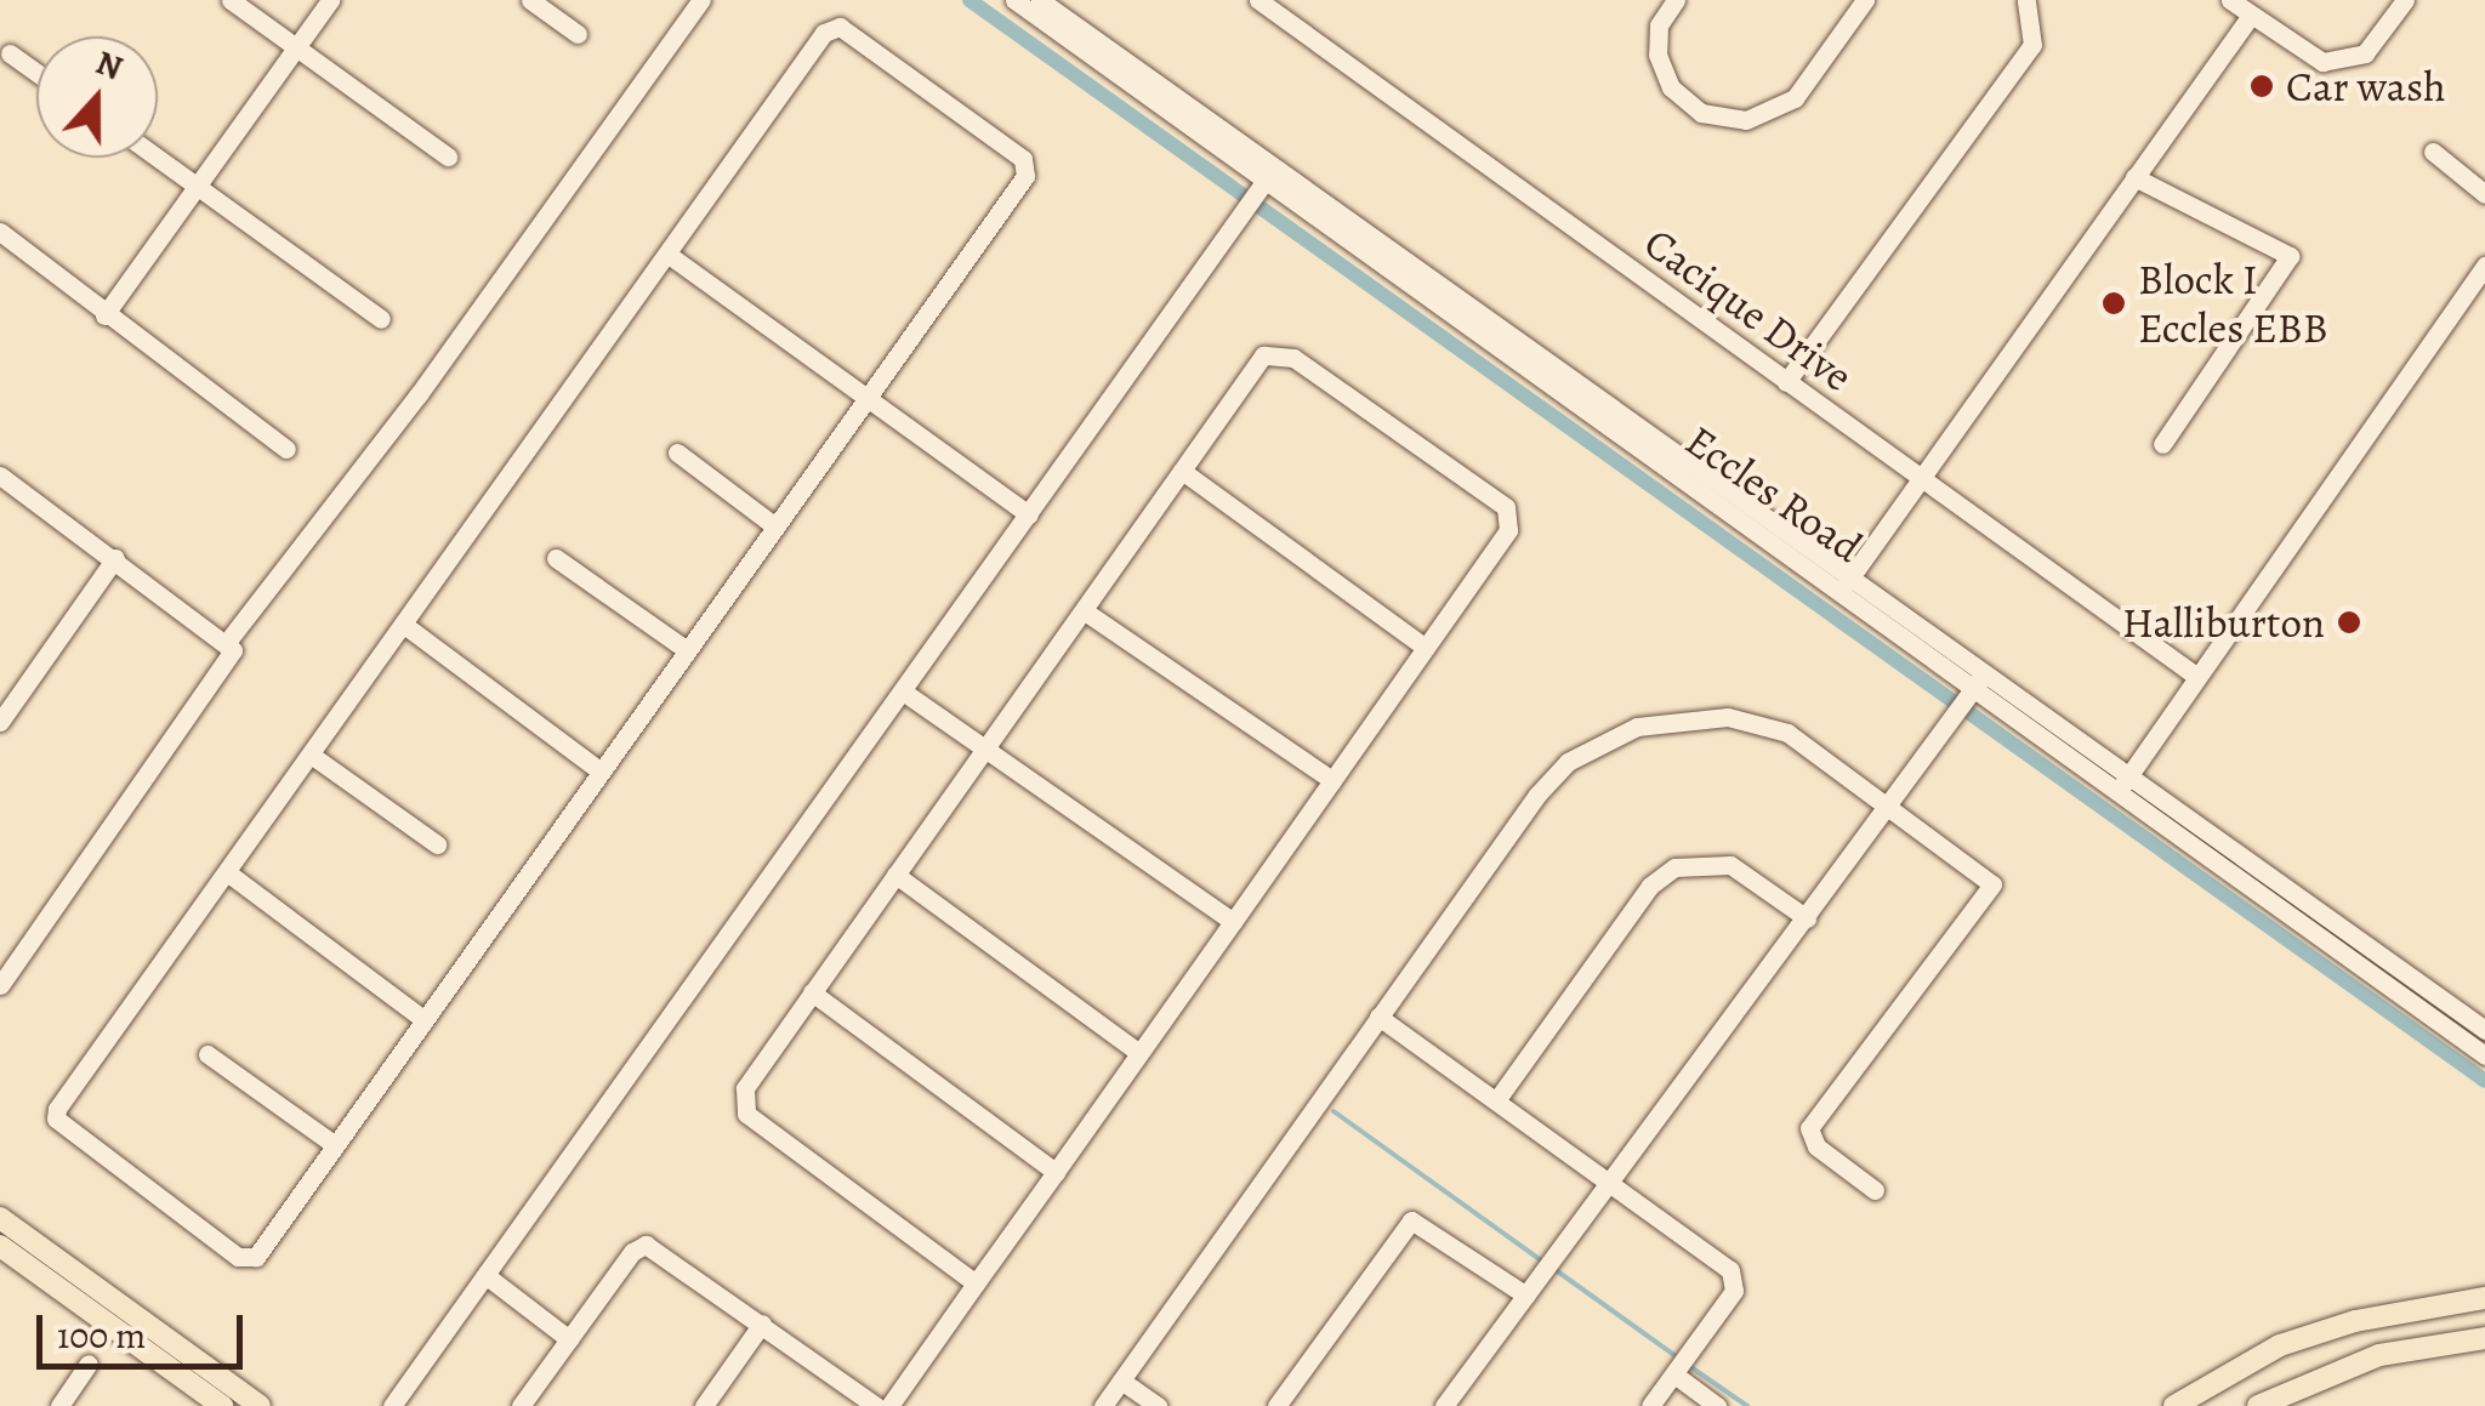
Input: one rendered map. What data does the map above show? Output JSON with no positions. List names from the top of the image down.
{
  "streets": {
    "street": ["Cacique Drive", "Eccles Road"]
  },
  "places": ["Car wash", "Block I Eccles EBB", "Halliburton"],
  "scale_bar": "100 m",
  "north": "top"
}
